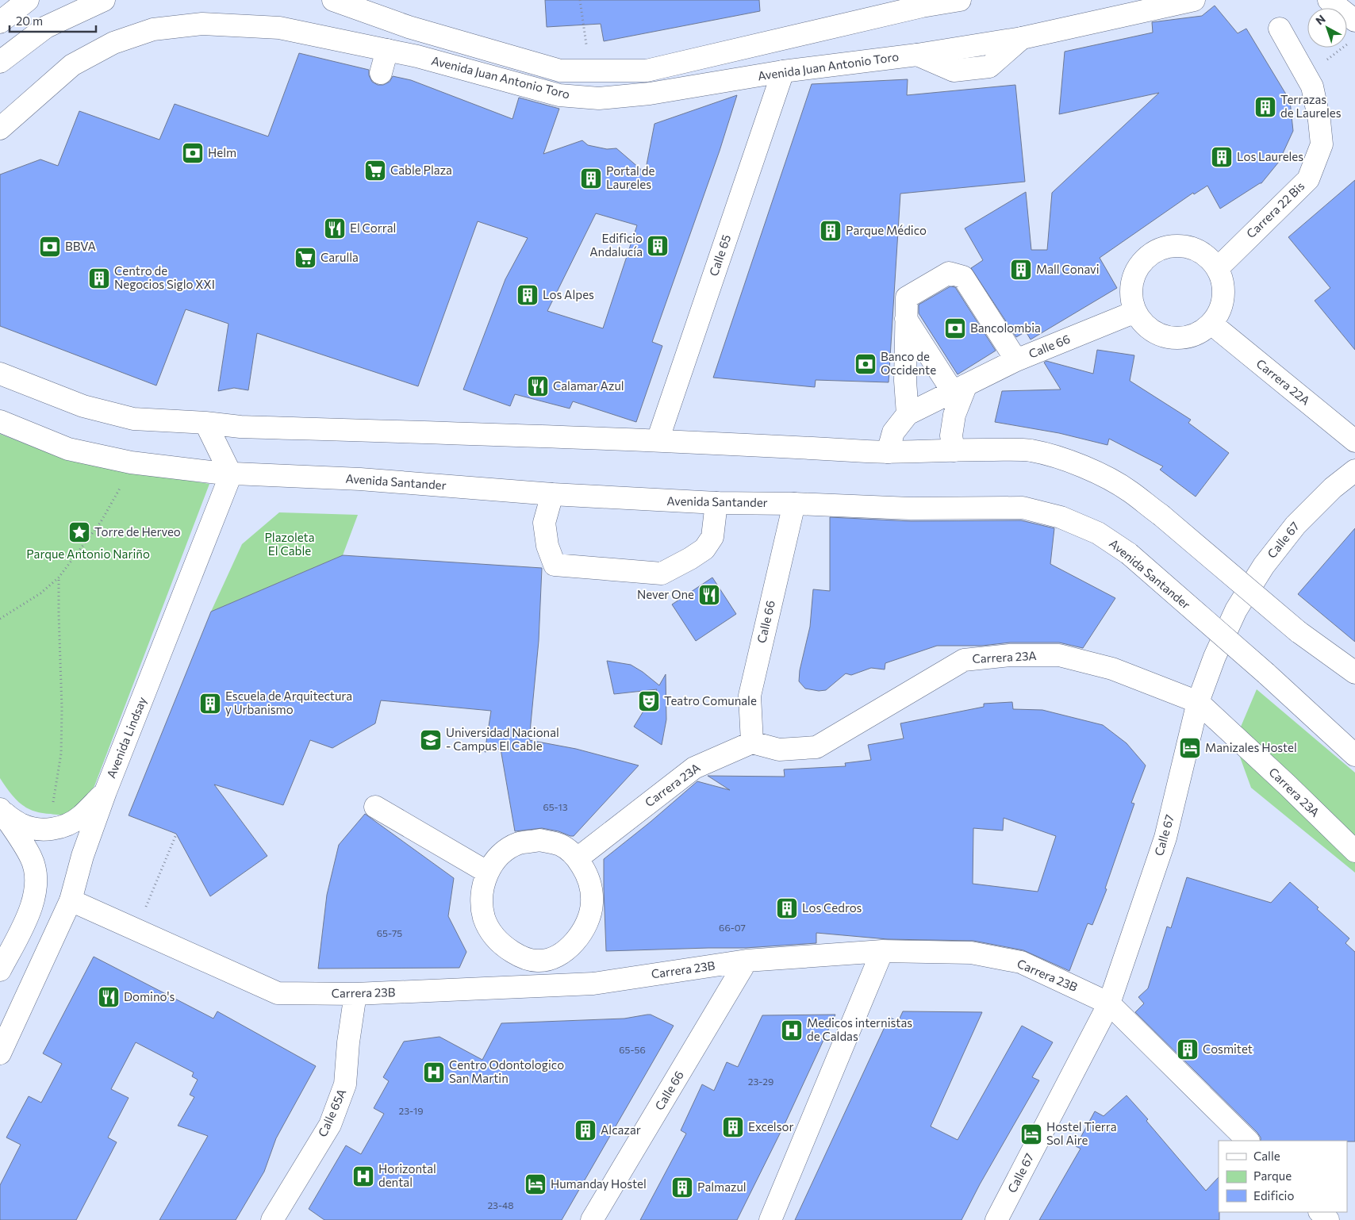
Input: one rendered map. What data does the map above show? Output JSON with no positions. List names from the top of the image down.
{
  "streets": {
    "main road": [
      "Avenida Juan Antonio Toro",
      "Carrera 22 Bis",
      "Calle 65",
      "Calle 66",
      "Carrera 22A",
      "Avenida Santander",
      "Calle 67",
      "Carrera 23A",
      "Avenida Lindsay",
      "Carrera 23B",
      "Calle 65A"
    ]
  },
  "crossings": [
    ["Avenida Juan Antonio Toro", "Calle 65"],
    ["Carrera 22 Bis", "Calle 66"],
    ["Carrera 22 Bis", "Carrera 22A"],
    ["Calle 66", "Carrera 22A"],
    ["Calle 66", "Avenida Santander"],
    ["Calle 66", "Carrera 23A"],
    ["Calle 66", "Carrera 23B"],
    ["Avenida Santander", "Calle 67"],
    ["Avenida Santander", "Avenida Lindsay"],
    ["Calle 67", "Carrera 23A"],
    ["Calle 67", "Carrera 23B"],
    ["Avenida Lindsay", "Carrera 23B"],
    ["Carrera 23B", "Calle 65A"]
  ],
  "parks": ["Plazoleta El Cable", "Parque Antonio Nariño"],
  "places": {
    "building": [
      "Terrazas de Laureles",
      "Los Laureles",
      "Portal de Laureles",
      "Parque Médico",
      "Edificio Andalucía",
      "Mall Conavi",
      "Centro de Negocios Siglo XXI",
      "Los Alpes",
      "Escuela de Arquitectura y Urbanismo",
      "Los Cedros",
      "Cosmitet",
      "Excelsor",
      "Alcazar",
      "Palmazul"
    ],
    "bank": [
      "Helm",
      "BBVA",
      "Bancolombia",
      "Banco de Occidente"
    ],
    "supermarket": ["Cable Plaza", "Carulla"],
    "restaurant": [
      "El Corral",
      "Calamar Azul",
      "Never One",
      "Domino's"
    ],
    "place": ["Torre de Herveo"],
    "theatre": ["Teatro Comunale"],
    "school or university": ["Universidad Nacional - Campus El Cable"],
    "hotel": ["Manizales Hostel", "Hostel Tierra Sol Aire", "Humanday Hostel"],
    "hospital": ["Medicos internistas de Caldas", "Centro Odontologico San Martin", "Horizontal dental"]
  },
  "house_numbers": [
    "65-13",
    "66-07",
    "65-75",
    "65-56",
    "23-29",
    "23-19",
    "23-48"
  ],
  "legend": ["Calle", "Parque", "Edificio"],
  "scale_bar": "20 m",
  "north": "top left"
}
